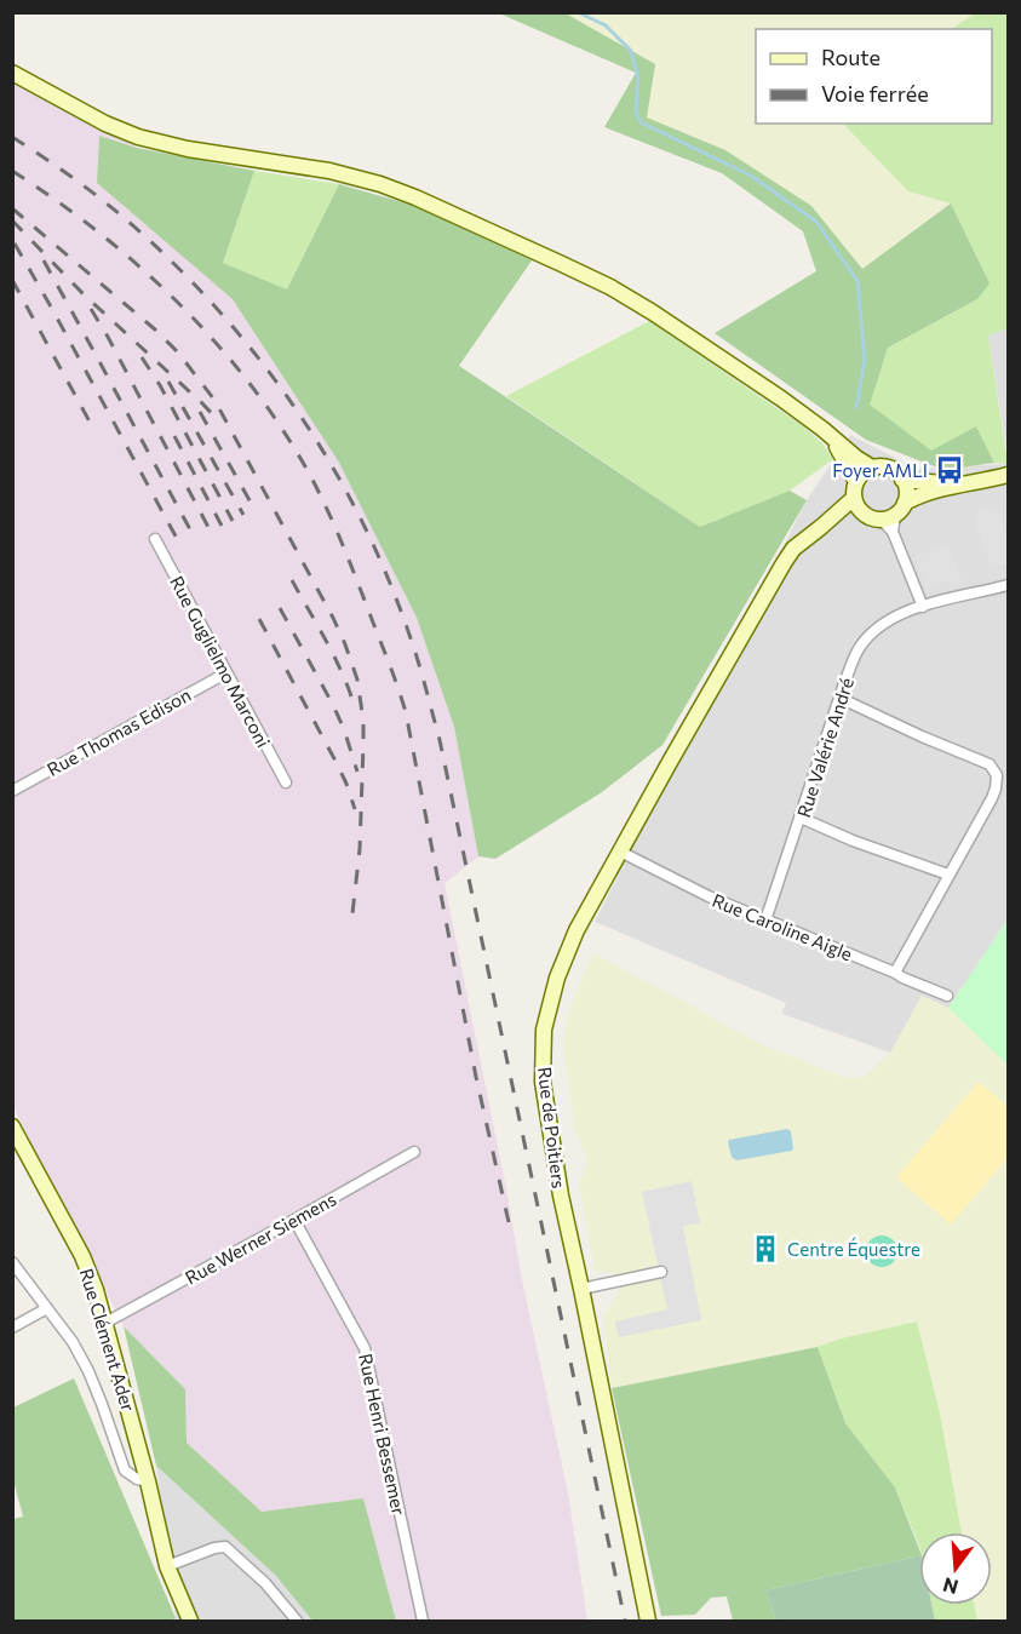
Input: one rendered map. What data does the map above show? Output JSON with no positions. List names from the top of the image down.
{
  "streets": {
    "street": [
      "Rue Guglielmo Marconi",
      "Rue Thomas Edison",
      "Rue Valérie André",
      "Rue Caroline Aigle",
      "Rue de Poitiers",
      "Rue Werner Siemens",
      "Rue Clément Ader",
      "Rue Henri Bessemer"
    ]
  },
  "crossings": [
    ["Rue Guglielmo Marconi", "Rue Thomas Edison"],
    ["Rue Valérie André", "Rue Caroline Aigle"],
    ["Rue Caroline Aigle", "Rue de Poitiers"],
    ["Rue Werner Siemens", "Rue Clément Ader"],
    ["Rue Werner Siemens", "Rue Henri Bessemer"]
  ],
  "places": {
    "bus stop": ["Foyer AMLI"],
    "building": ["Centre Équestre"]
  },
  "legend": ["Route", "Voie ferrée"],
  "north": "bottom"
}
